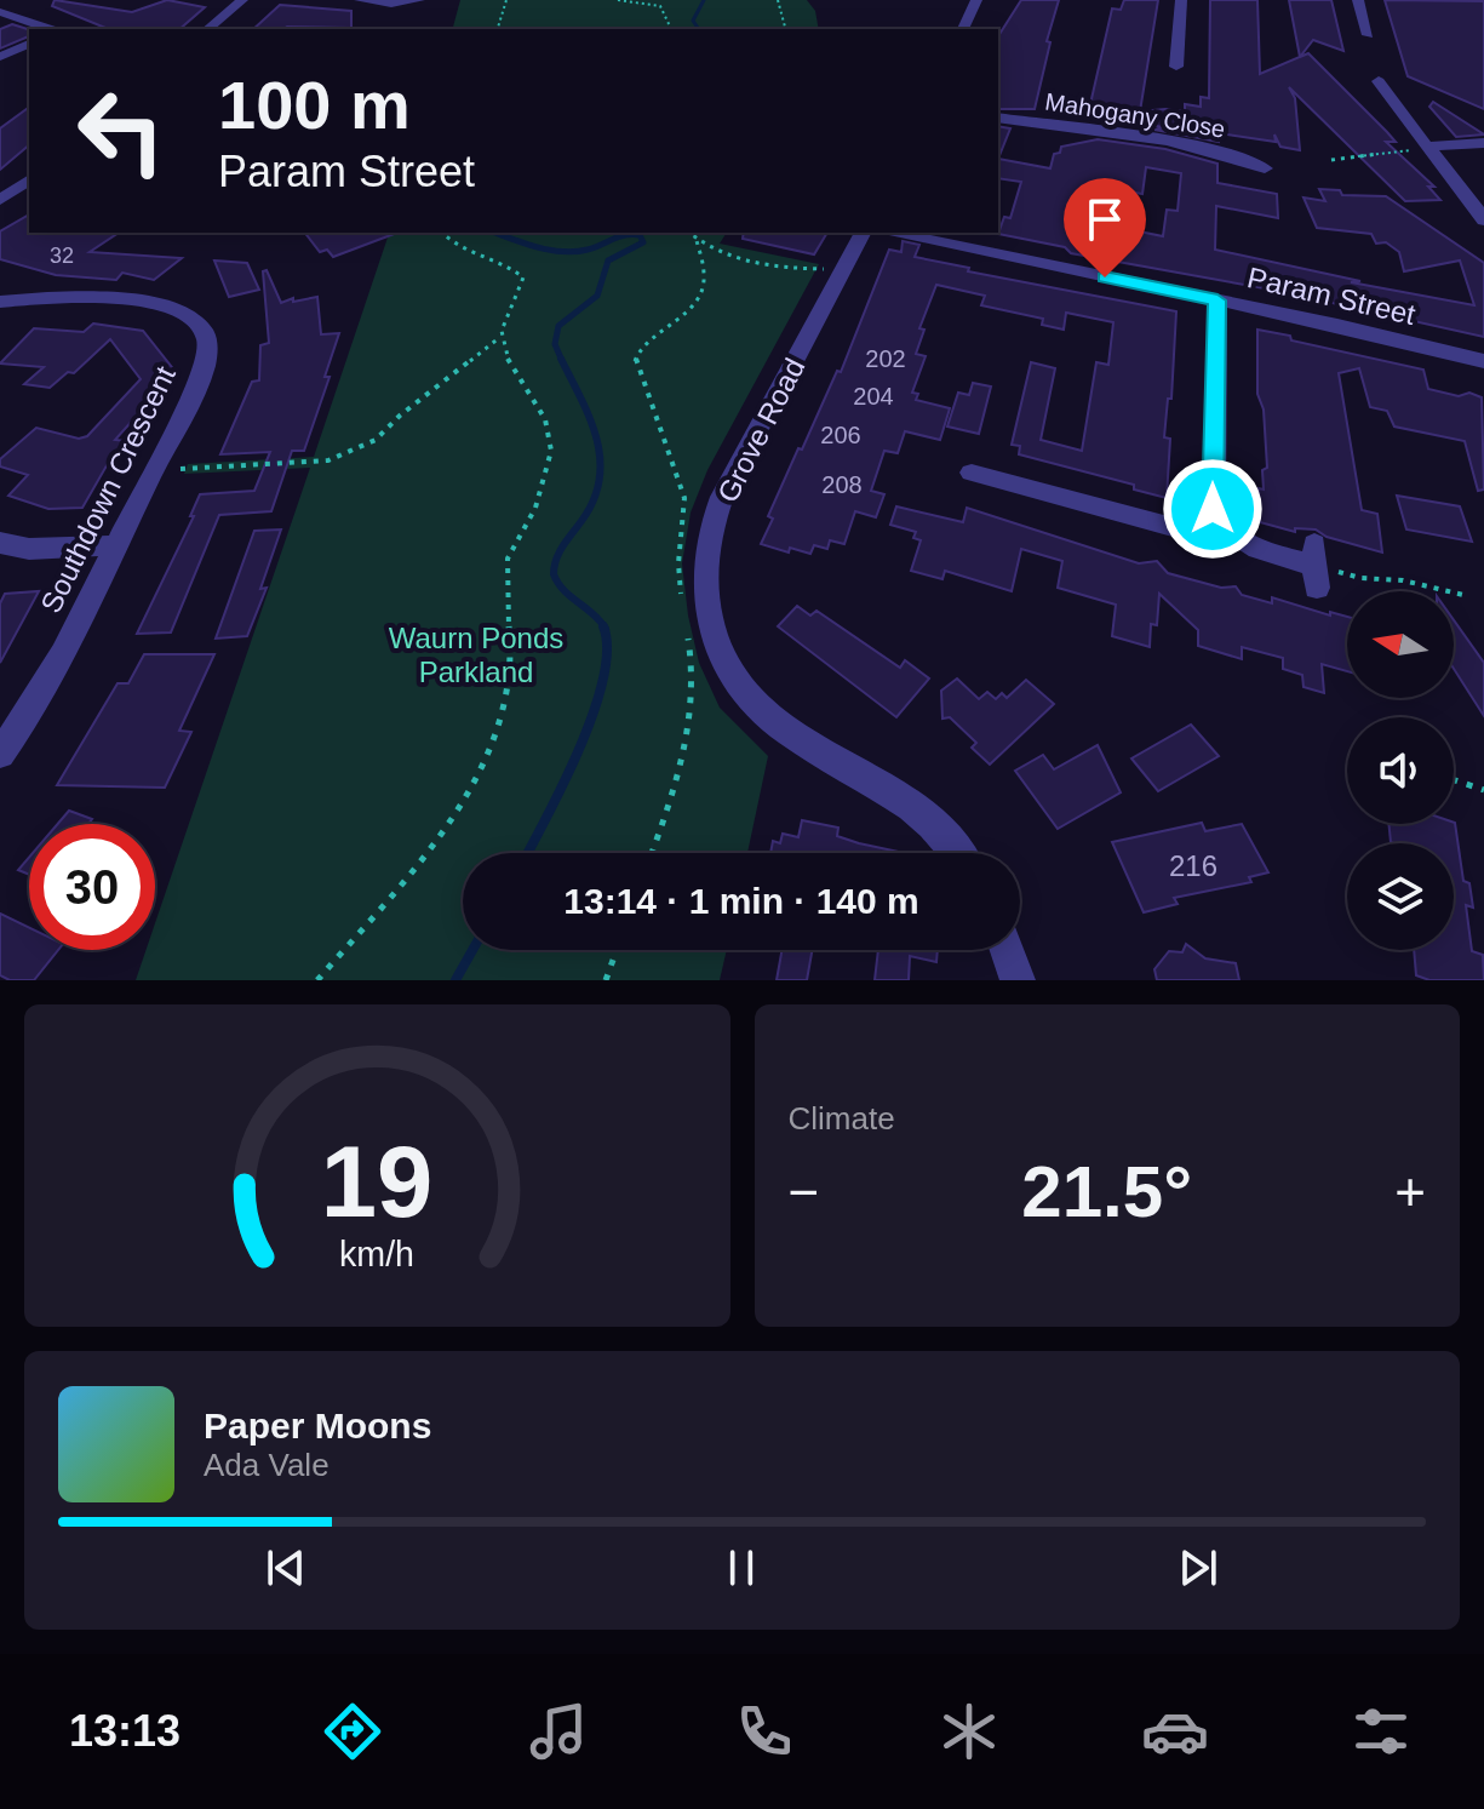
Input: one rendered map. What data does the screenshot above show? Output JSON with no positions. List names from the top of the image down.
{
  "streets": {
    "street": [
      "Mahogany Close",
      "Param Street",
      "Grove Road",
      "Southdown Crescent"
    ]
  },
  "parks": ["Waurn Ponds Parkland"],
  "house_numbers": [
    "32",
    "202",
    "204",
    "206",
    "208",
    "216"
  ],
  "north": "left",
  "page": {
    "turn": ["100 m", "Param Street"],
    "limit": "30",
    "trip": "13:14 · 1 min · 140 m",
    "tile": "Climate",
    "heat": ["−", "21.5°", "+"],
    "song": ["Paper Moons", "Ada Vale"],
    "tabs": "13:13",
    "gauge": ["19", "km/h"]
  }
}
